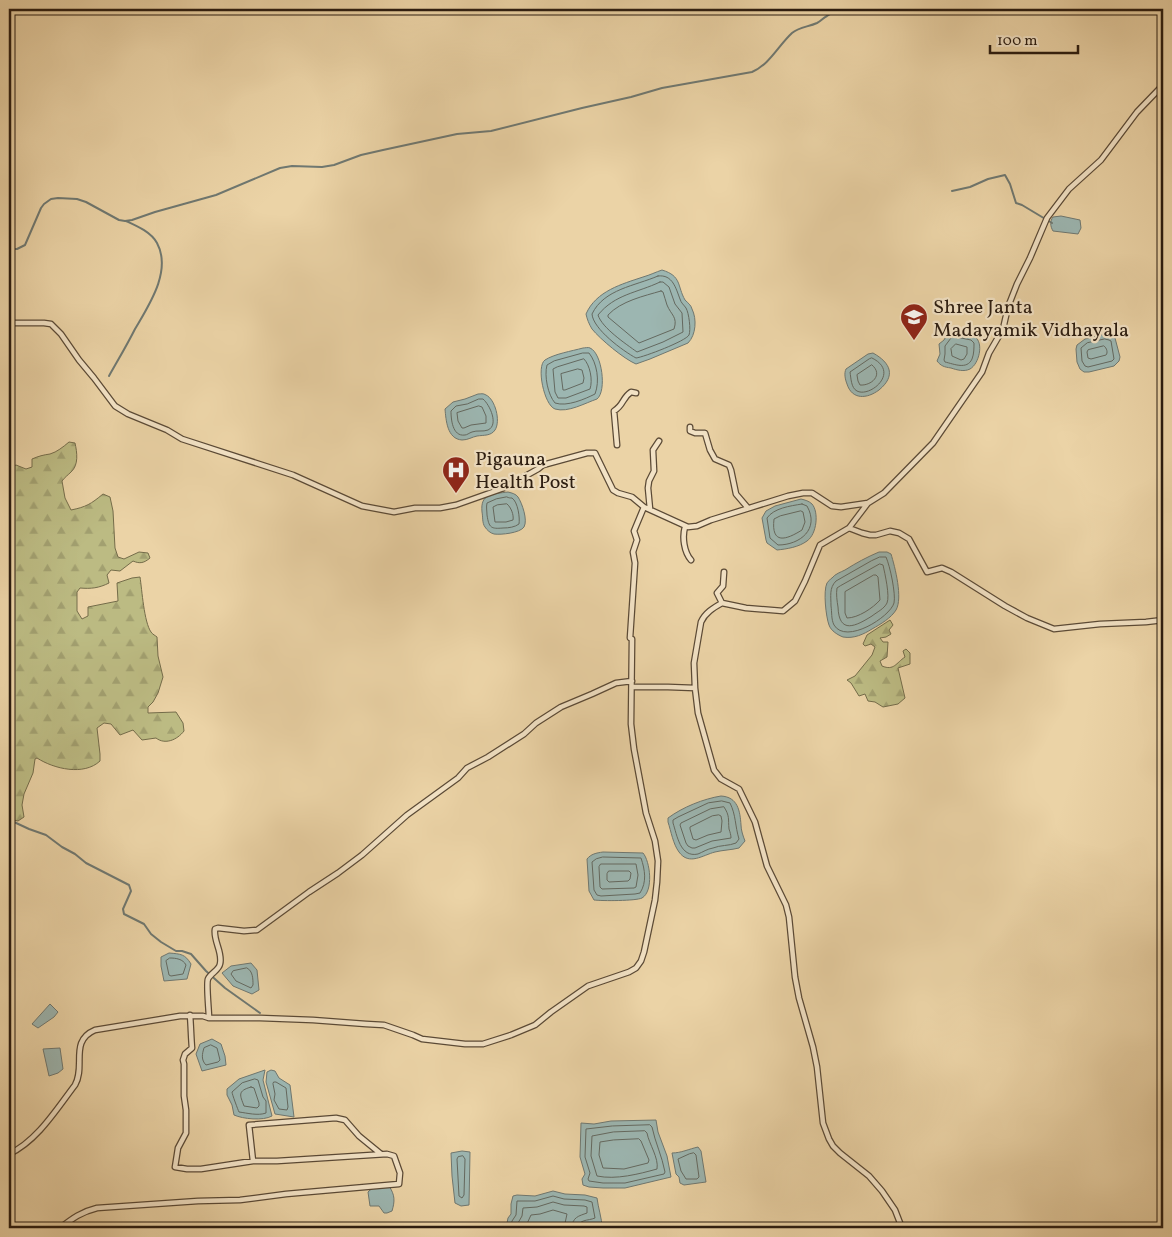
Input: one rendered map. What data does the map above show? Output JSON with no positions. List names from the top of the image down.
{
  "places": {
    "school or university": ["Shree Janta Madayamik Vidhayala"],
    "hospital": ["Pigauna Health Post"]
  },
  "scale_bar": "100 m"
}
